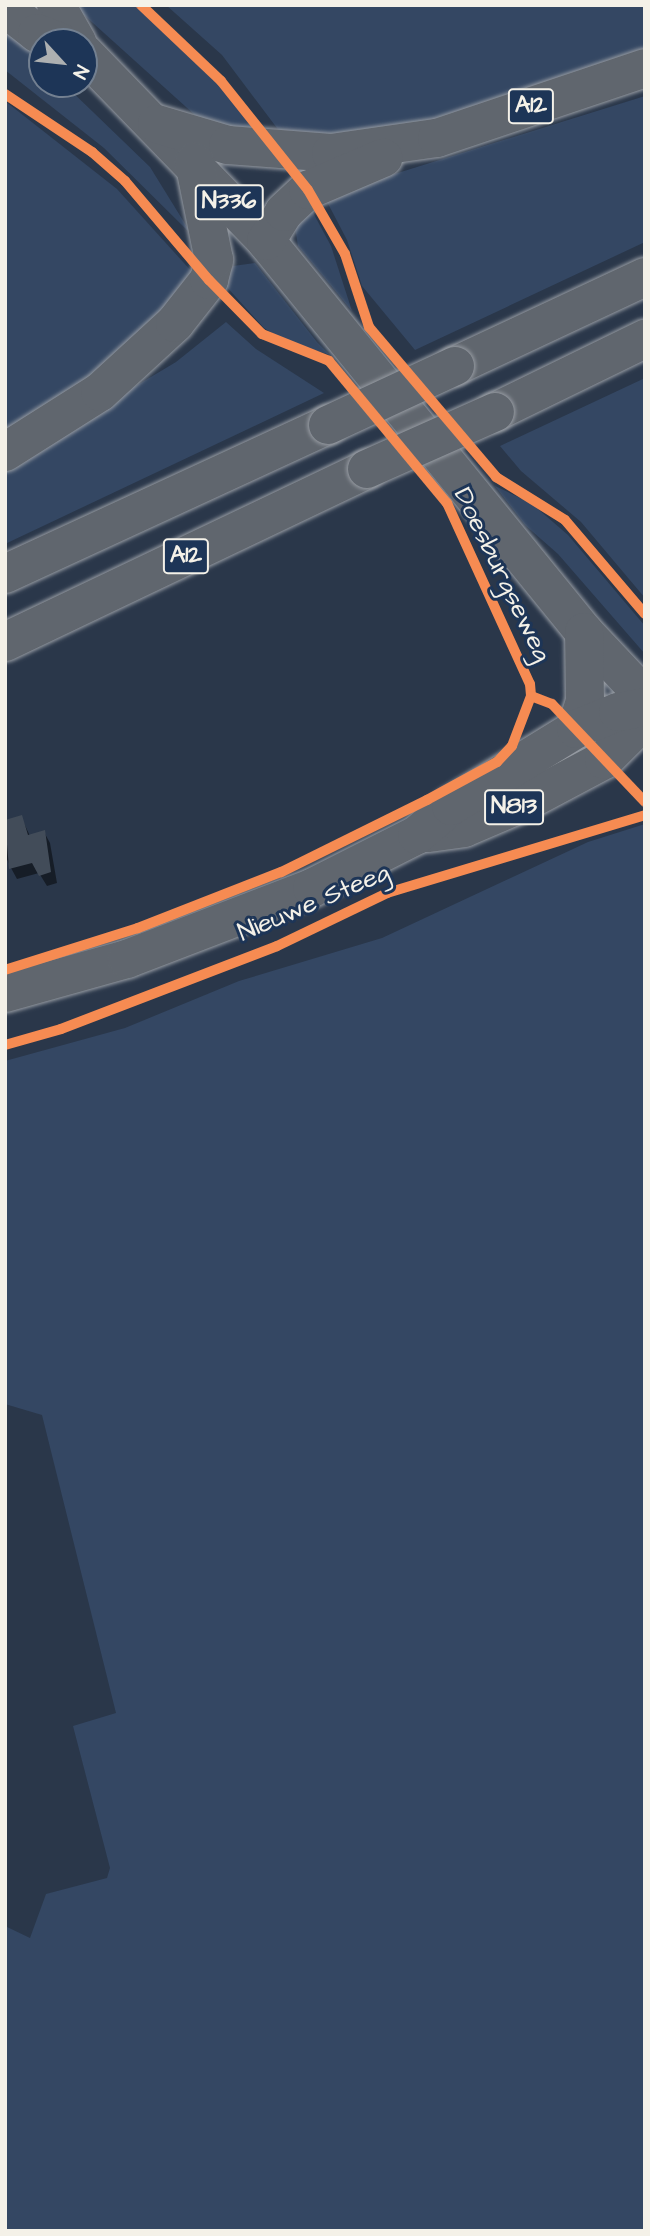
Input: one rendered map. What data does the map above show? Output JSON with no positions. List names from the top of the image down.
{
  "streets": {
    "main road": [
      "A12",
      "N336",
      "Doesburgseweg",
      "N813",
      "Nieuwe Steeg"
    ]
  },
  "crossings": [
    ["A12", "Doesburgseweg"]
  ],
  "north": "bottom right"
}
